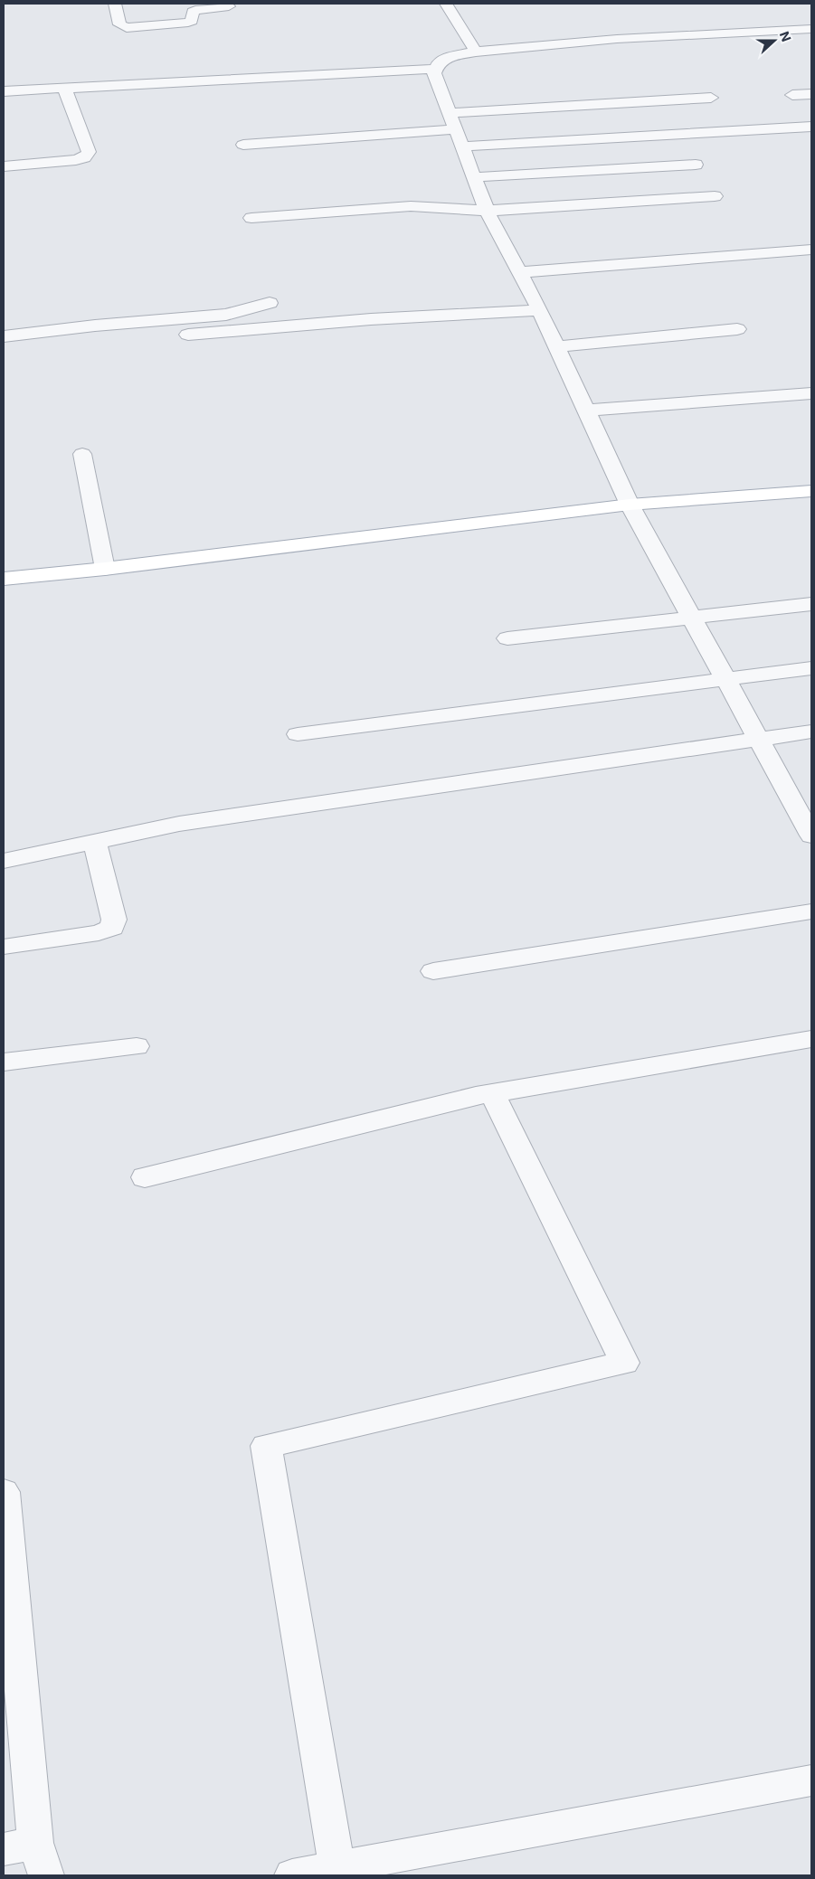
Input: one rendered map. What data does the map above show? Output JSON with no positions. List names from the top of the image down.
{
  "north": "right"
}
